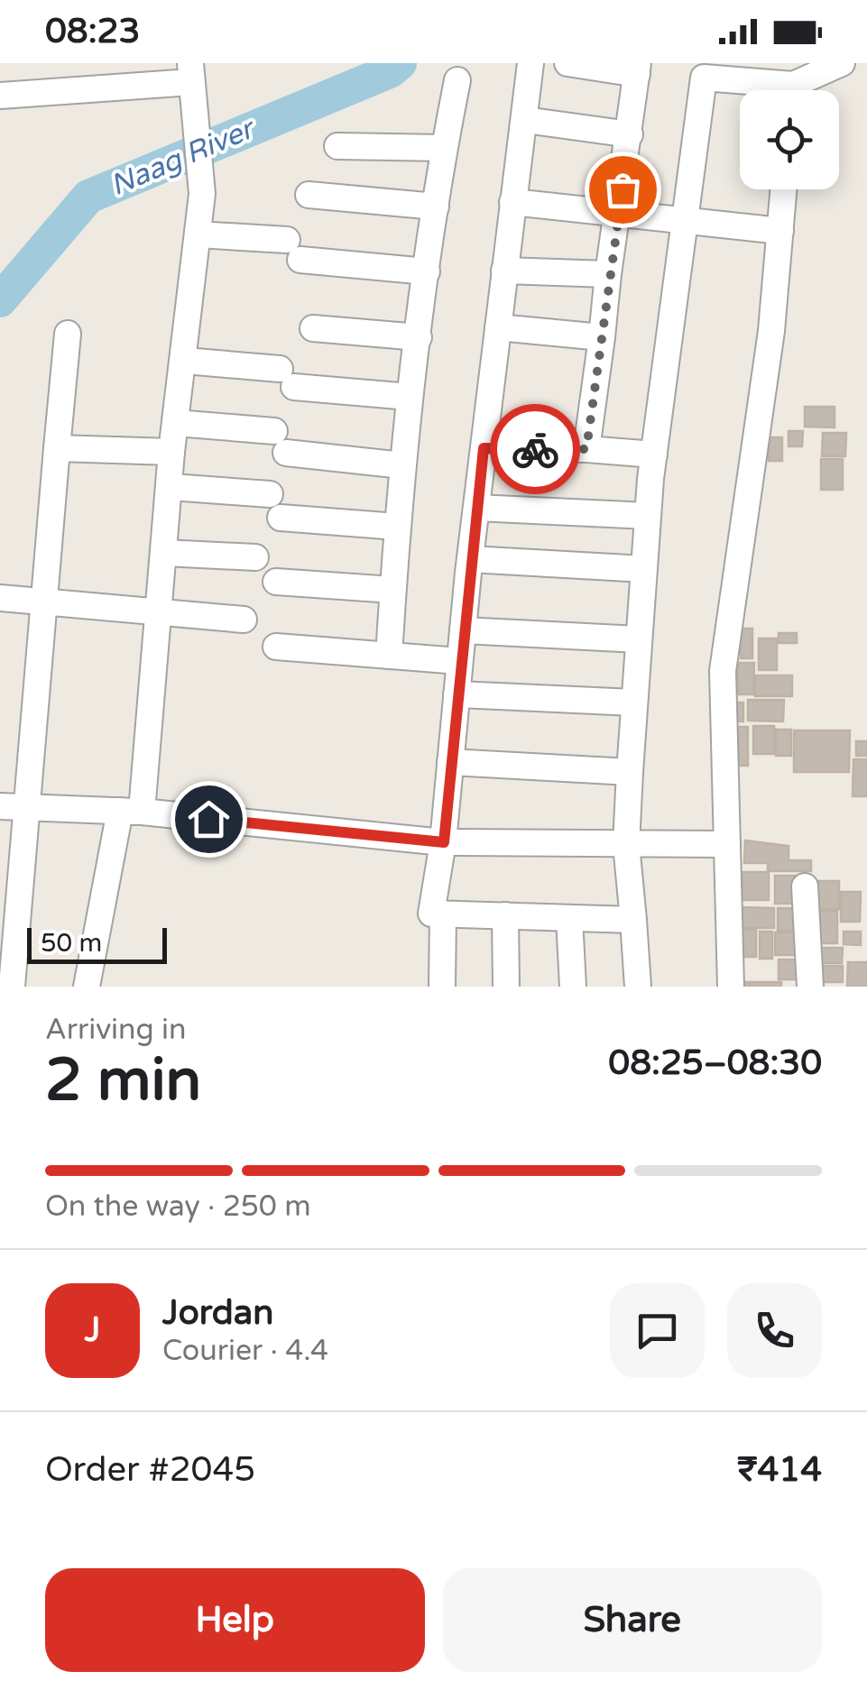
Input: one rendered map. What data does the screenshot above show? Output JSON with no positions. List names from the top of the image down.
{
  "water": ["Naag River"],
  "scale_bar": "50 m",
  "page": {
    "status": "08:23",
    "scale": "50 m",
    "heading": ["2 min", "Arriving in", "08:25–08:30"],
    "panel": [
      "Jordan",
      "Courier · 4.4",
      "Order #2045",
      "₹414"
    ],
    "bar": "On the way · 250 m",
    "round": "J",
    "buttons": ["Help", "Share"]
  }
}
